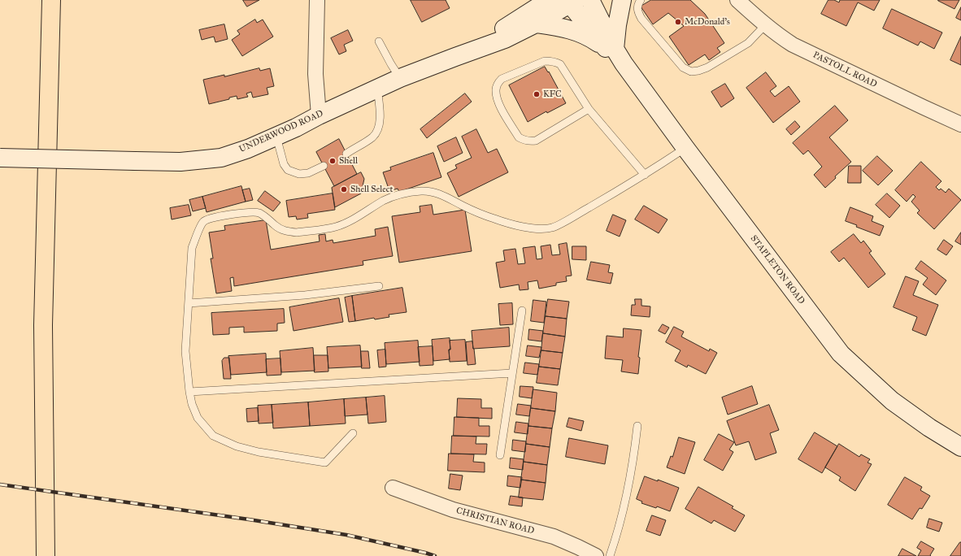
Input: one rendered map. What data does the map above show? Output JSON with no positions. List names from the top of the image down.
{
  "streets": {
    "main road": ["UNDERWOOD ROAD", "STAPLETON ROAD"],
    "street": ["PASTOLL ROAD", "CHRISTIAN ROAD"]
  },
  "crossings": [
    ["UNDERWOOD ROAD", "STAPLETON ROAD"]
  ],
  "places": [
    "McDonald's",
    "KFC",
    "Shell",
    "Shell Select"
  ]
}
